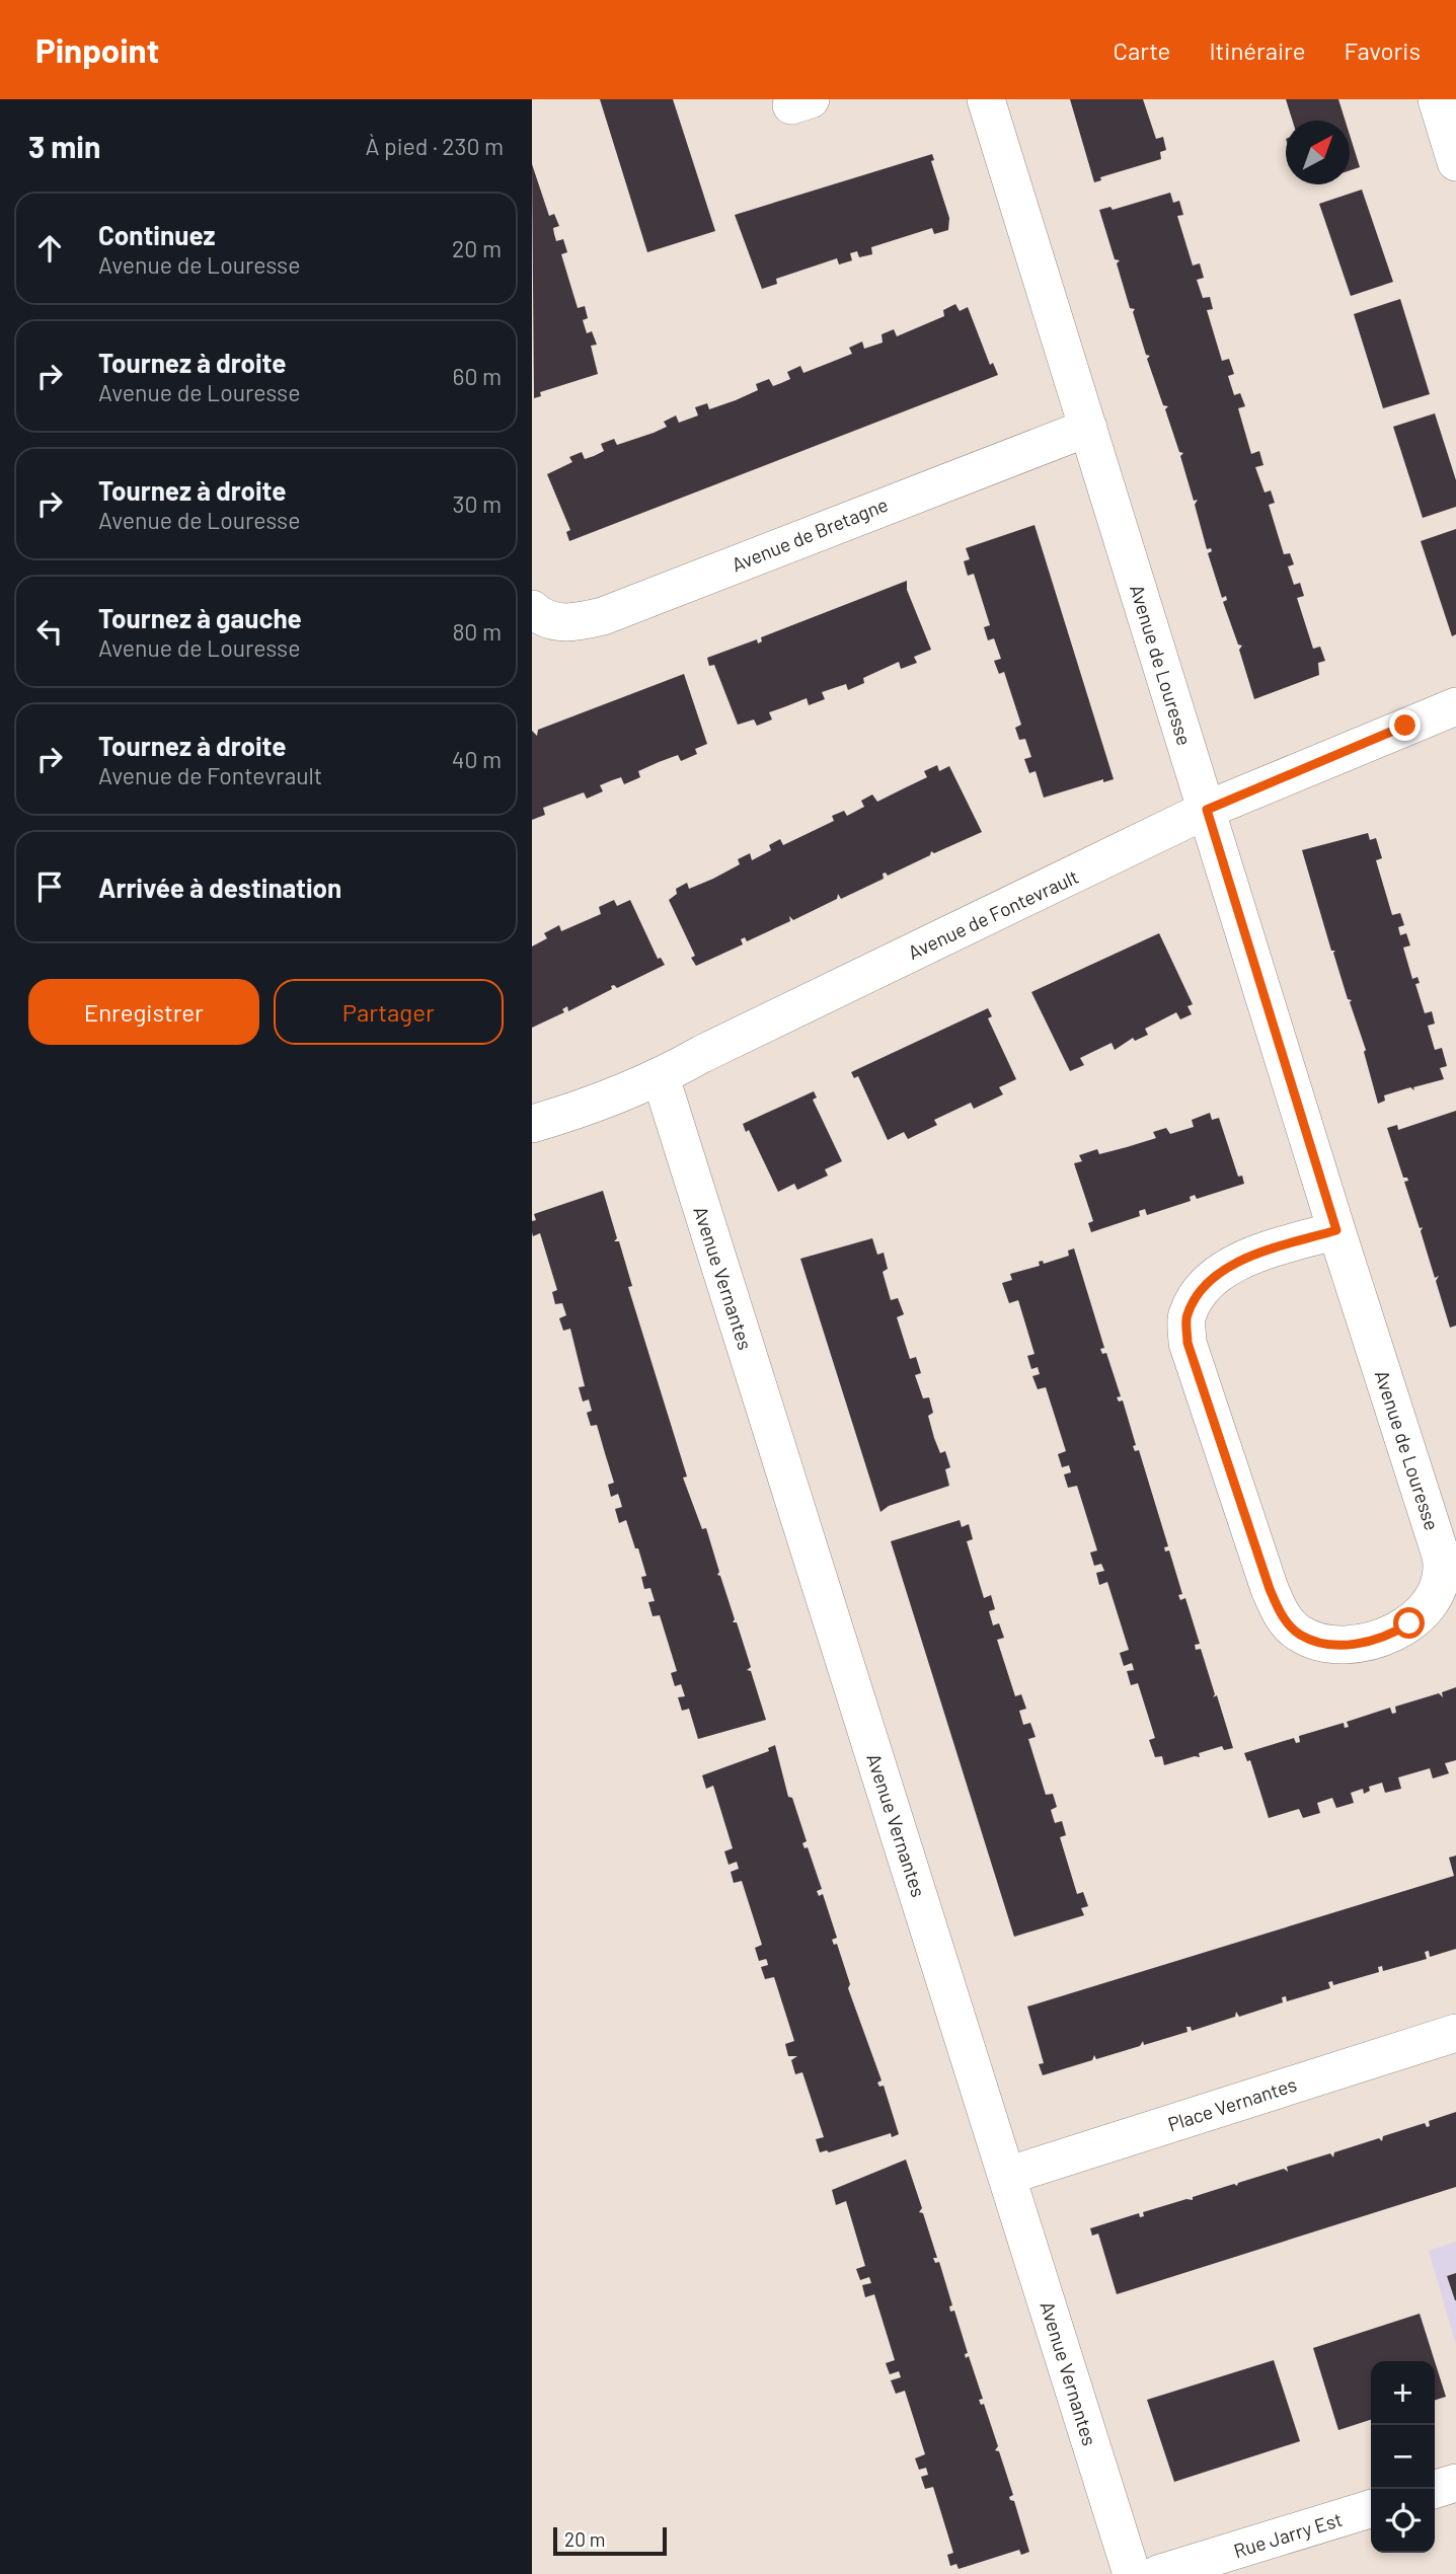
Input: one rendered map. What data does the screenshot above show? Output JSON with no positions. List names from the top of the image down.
{
  "streets": {
    "street": [
      "Avenue de Bretagne",
      "Avenue de Louresse",
      "Avenue de Fontevrault",
      "Avenue Vernantes",
      "Place Vernantes",
      "Rue Jarry Est"
    ]
  },
  "crossings": [
    ["Avenue de Bretagne", "Avenue de Louresse"],
    ["Avenue de Louresse", "Avenue de Fontevrault"],
    ["Avenue de Fontevrault", "Avenue Vernantes"],
    ["Avenue Vernantes", "Place Vernantes"]
  ],
  "scale_bar": "20 m",
  "north": "top right",
  "page": {
    "header": "Pinpoint",
    "nav": ["Carte", "Itinéraire", "Favoris"],
    "heading": ["3 min", "À pied · 230 m"],
    "list": [
      ["Continuez", "Avenue de Louresse", "20 m"],
      ["Tournez à droite", "Avenue de Louresse", "60 m"],
      ["Tournez à droite", "Avenue de Louresse", "30 m"],
      ["Tournez à gauche", "Avenue de Louresse", "80 m"],
      ["Tournez à droite", "Avenue de Fontevrault", "40 m"],
      "Arrivée à destination"
    ],
    "buttons": ["Enregistrer", "Partager"],
    "map_buttons": ["+", "−"],
    "scale": "20 m"
  }
}
